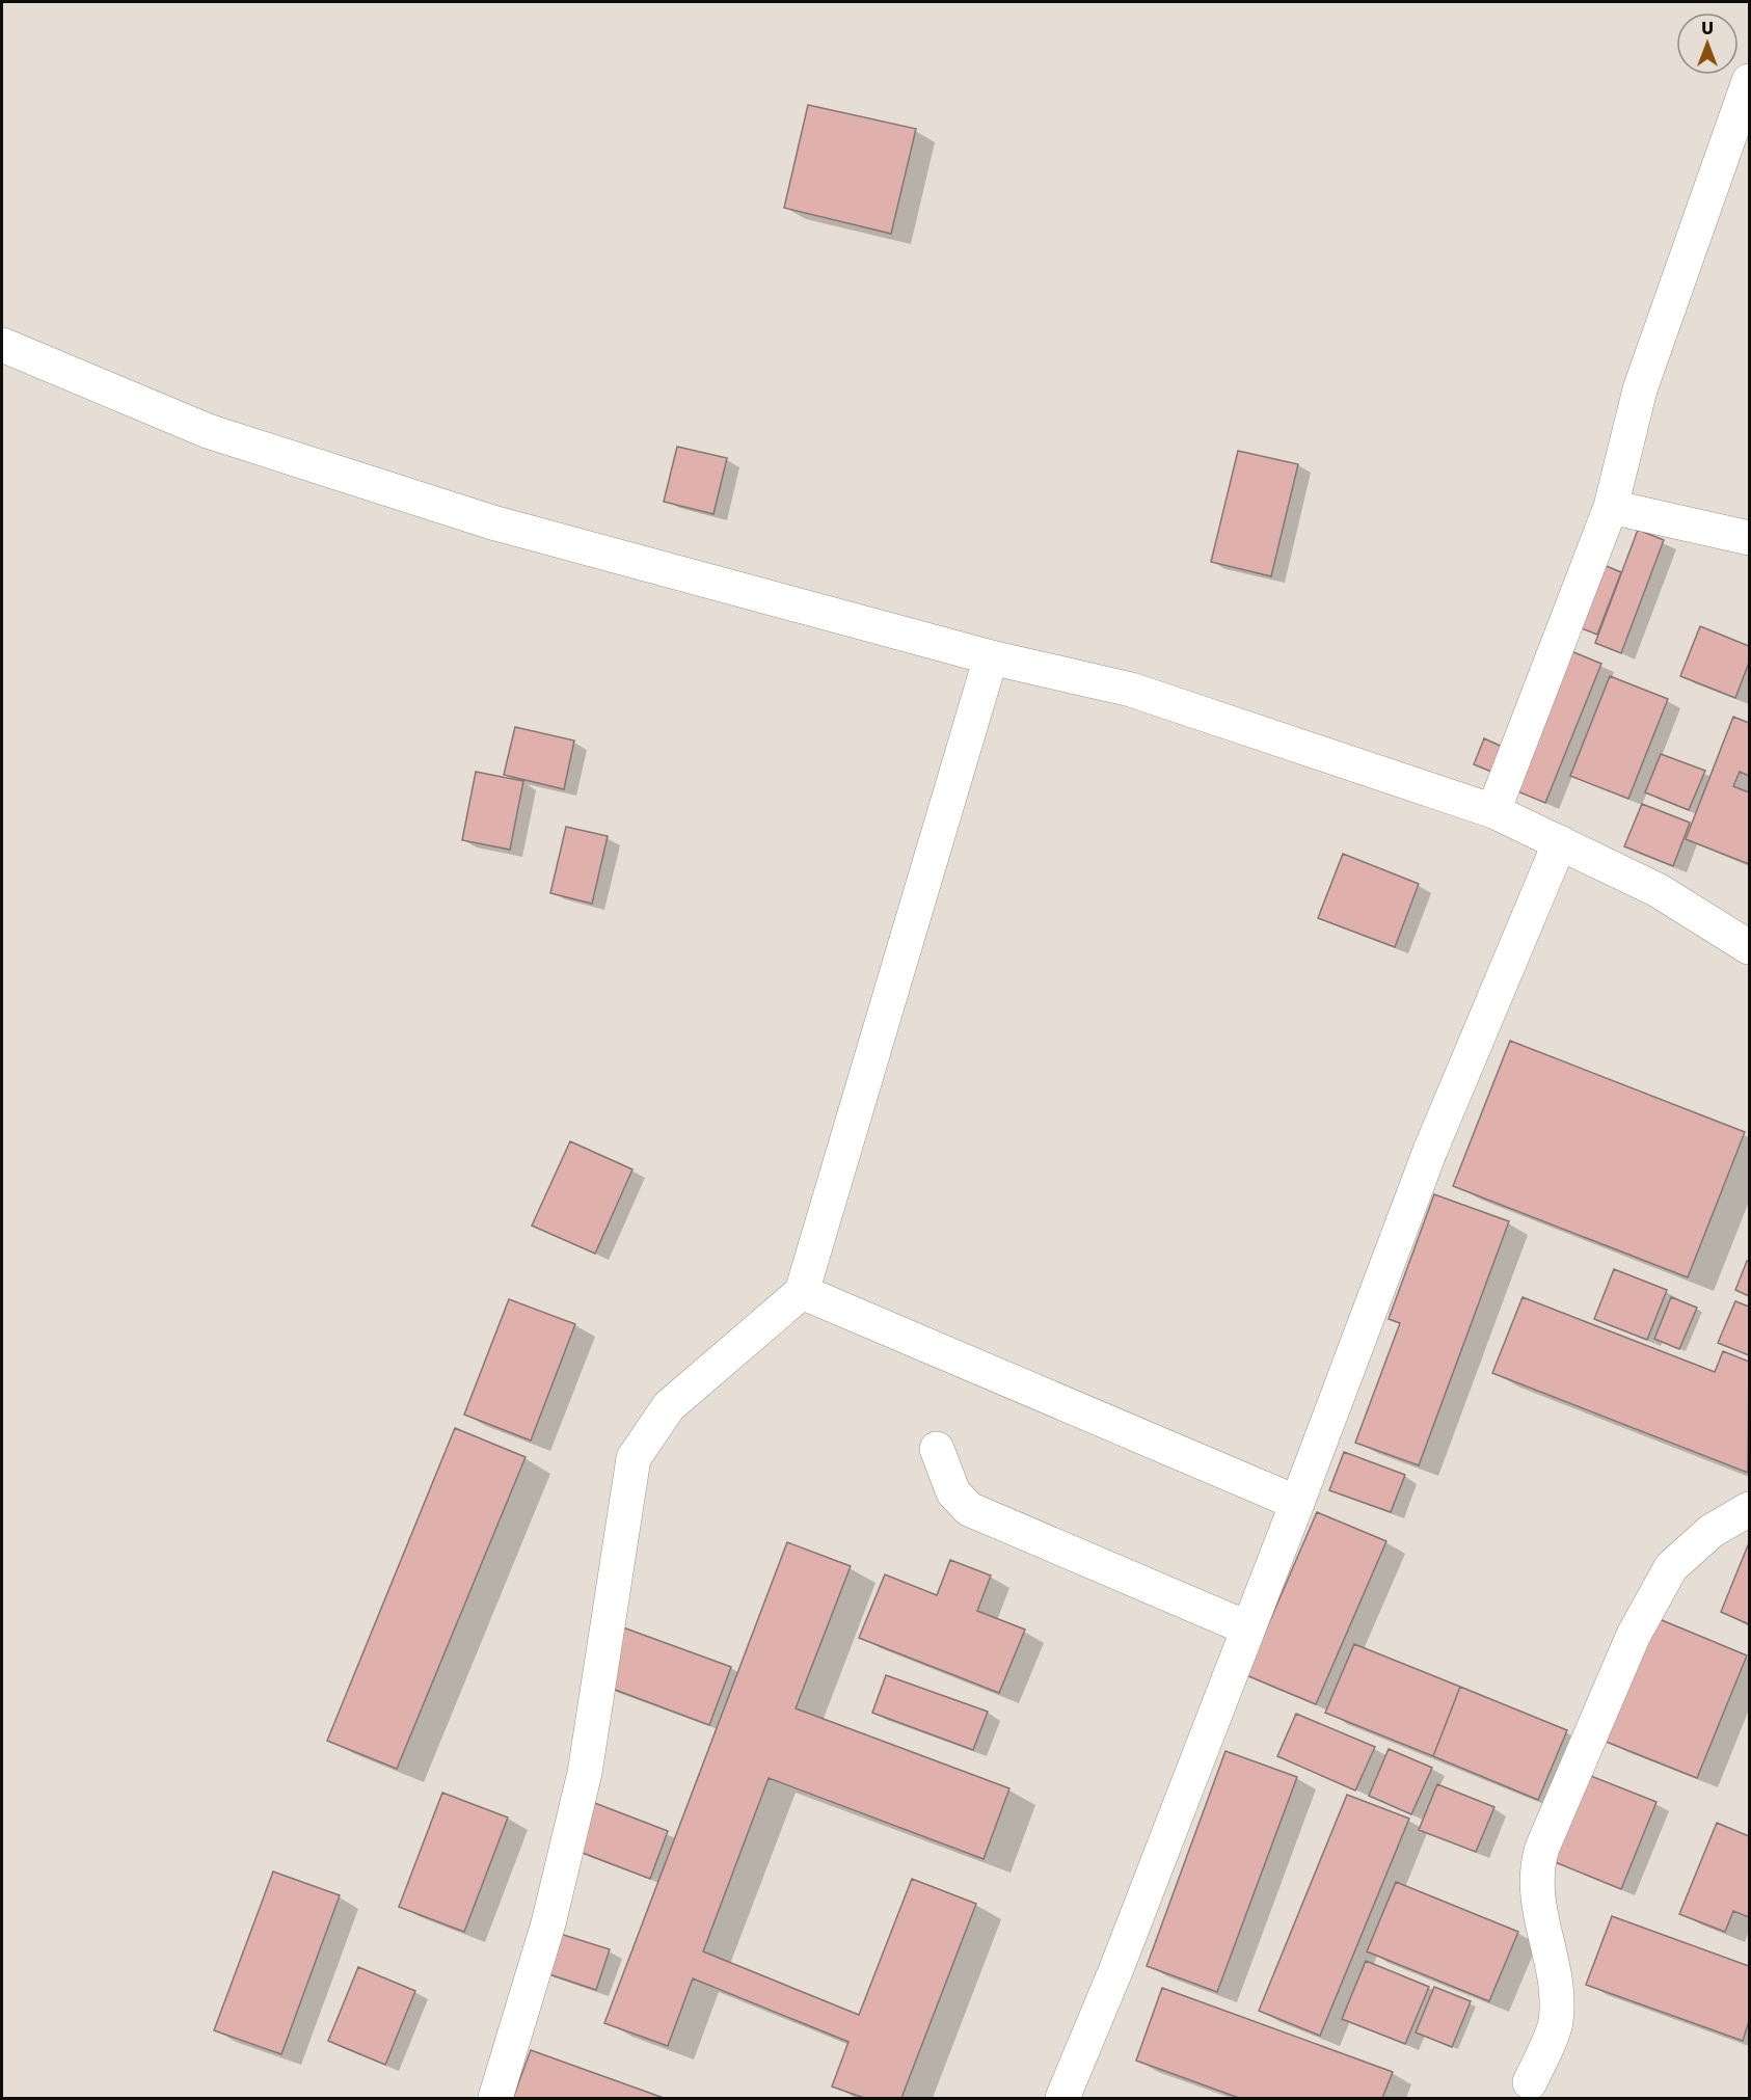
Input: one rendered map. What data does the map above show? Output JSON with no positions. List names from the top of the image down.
{
  "north": "top"
}
